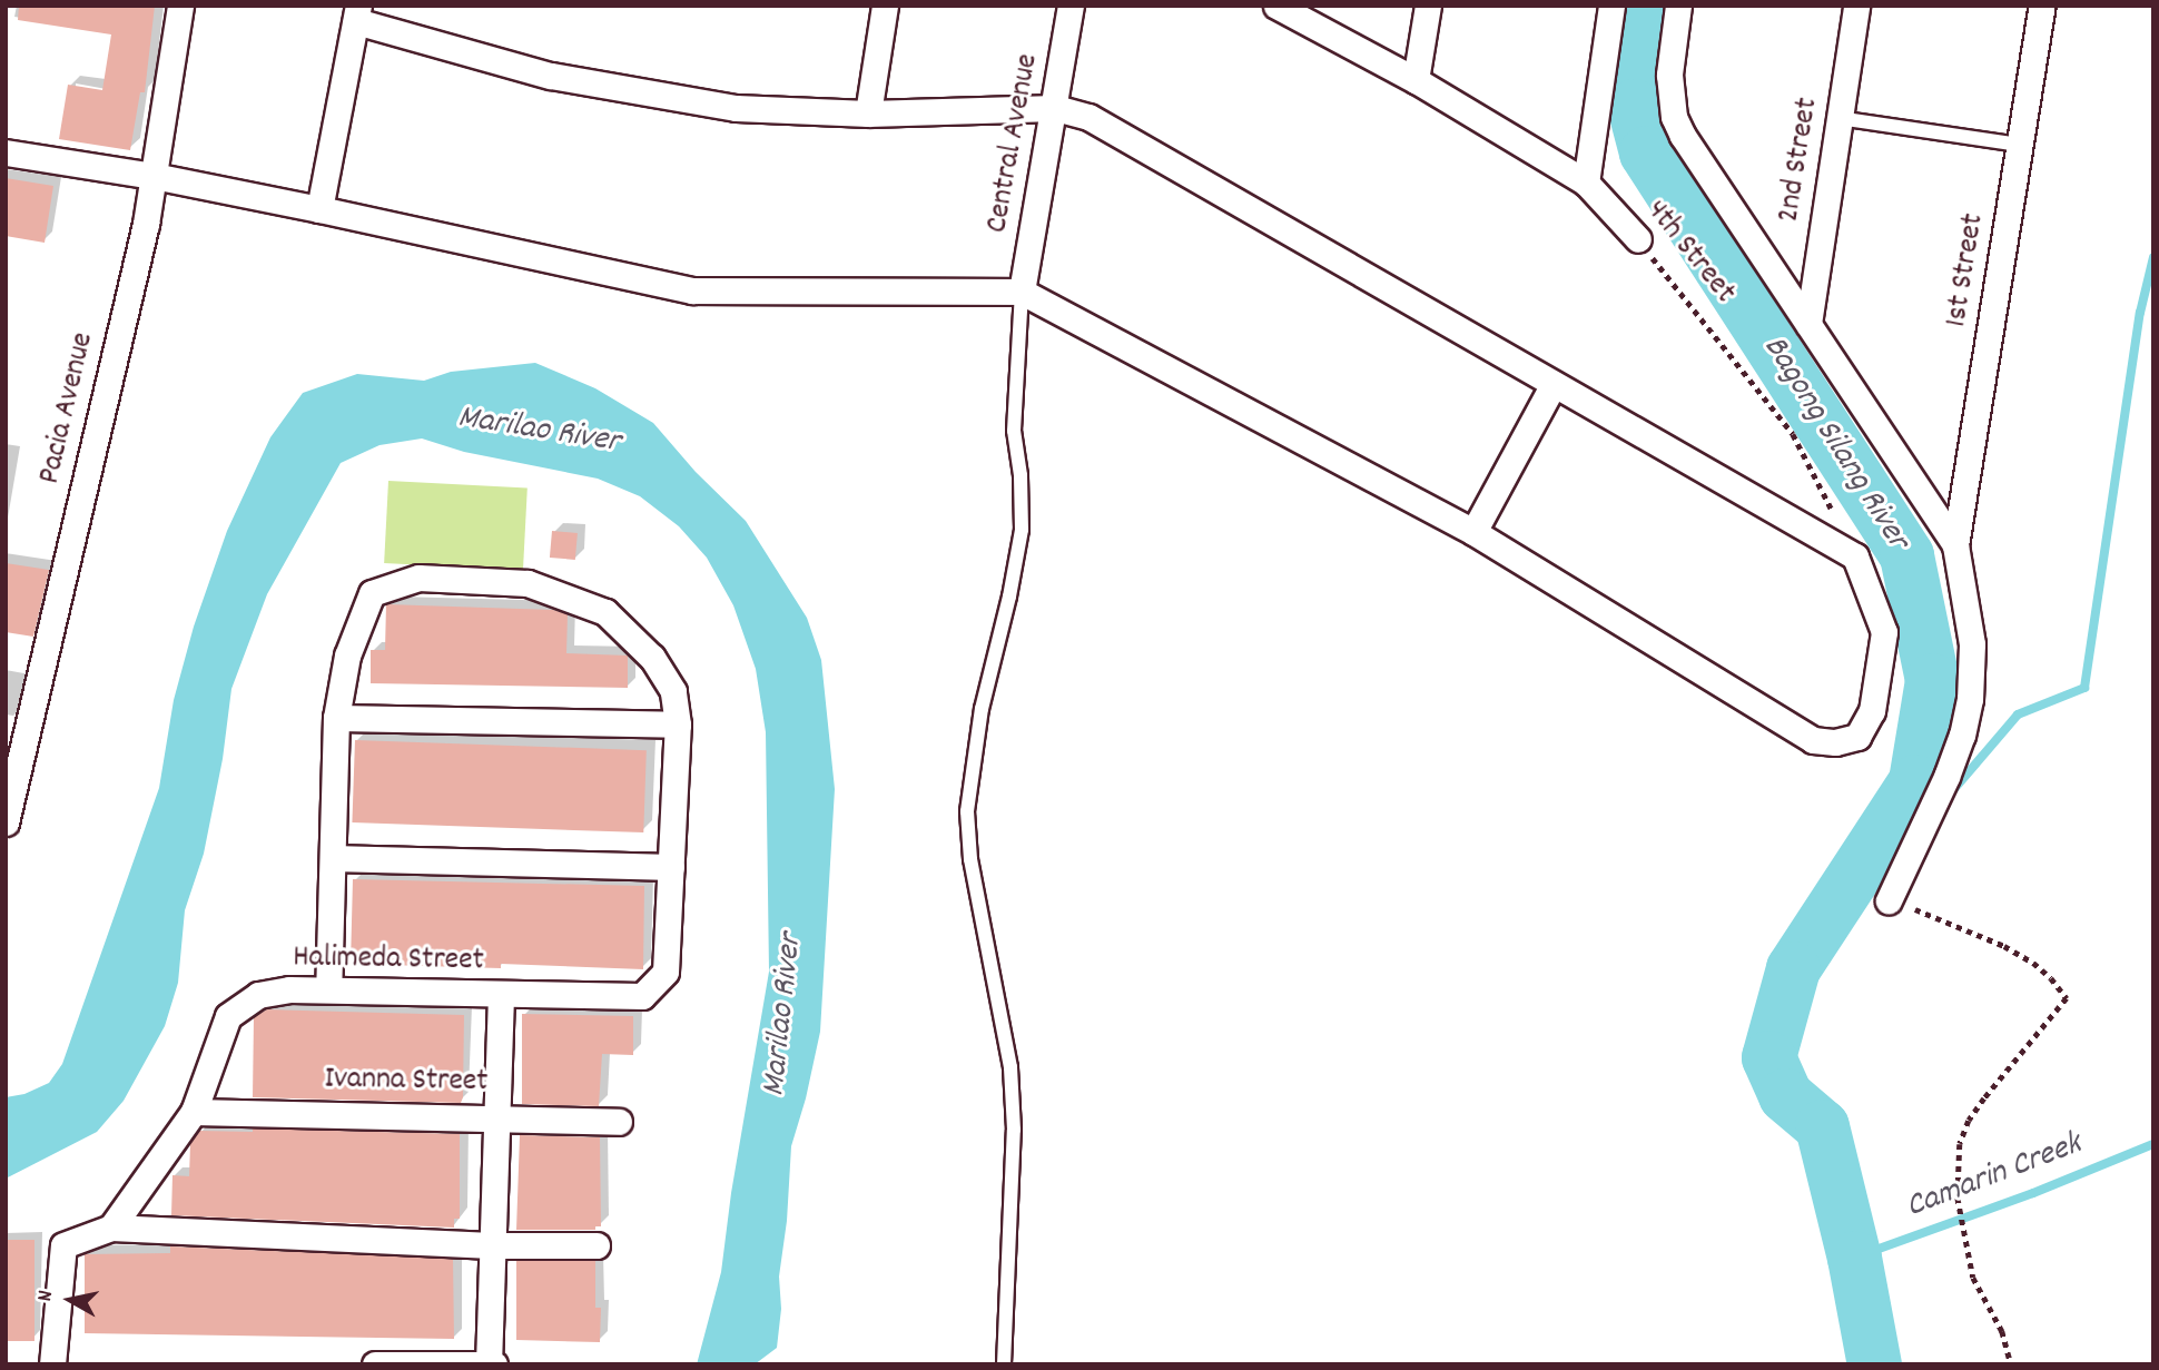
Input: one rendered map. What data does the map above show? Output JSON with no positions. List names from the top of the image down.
{
  "streets": {
    "street": [
      "Central Avenue",
      "2nd Street",
      "4th Street",
      "1st Street",
      "Pacia Avenue",
      "Halimeda Street",
      "Ivanna Street"
    ]
  },
  "crossings": [
    ["Halimeda Street", "Ivanna Street"]
  ],
  "water": ["Marilao River", "Bagong Silang River", "Camarin Creek"],
  "north": "left"
}
